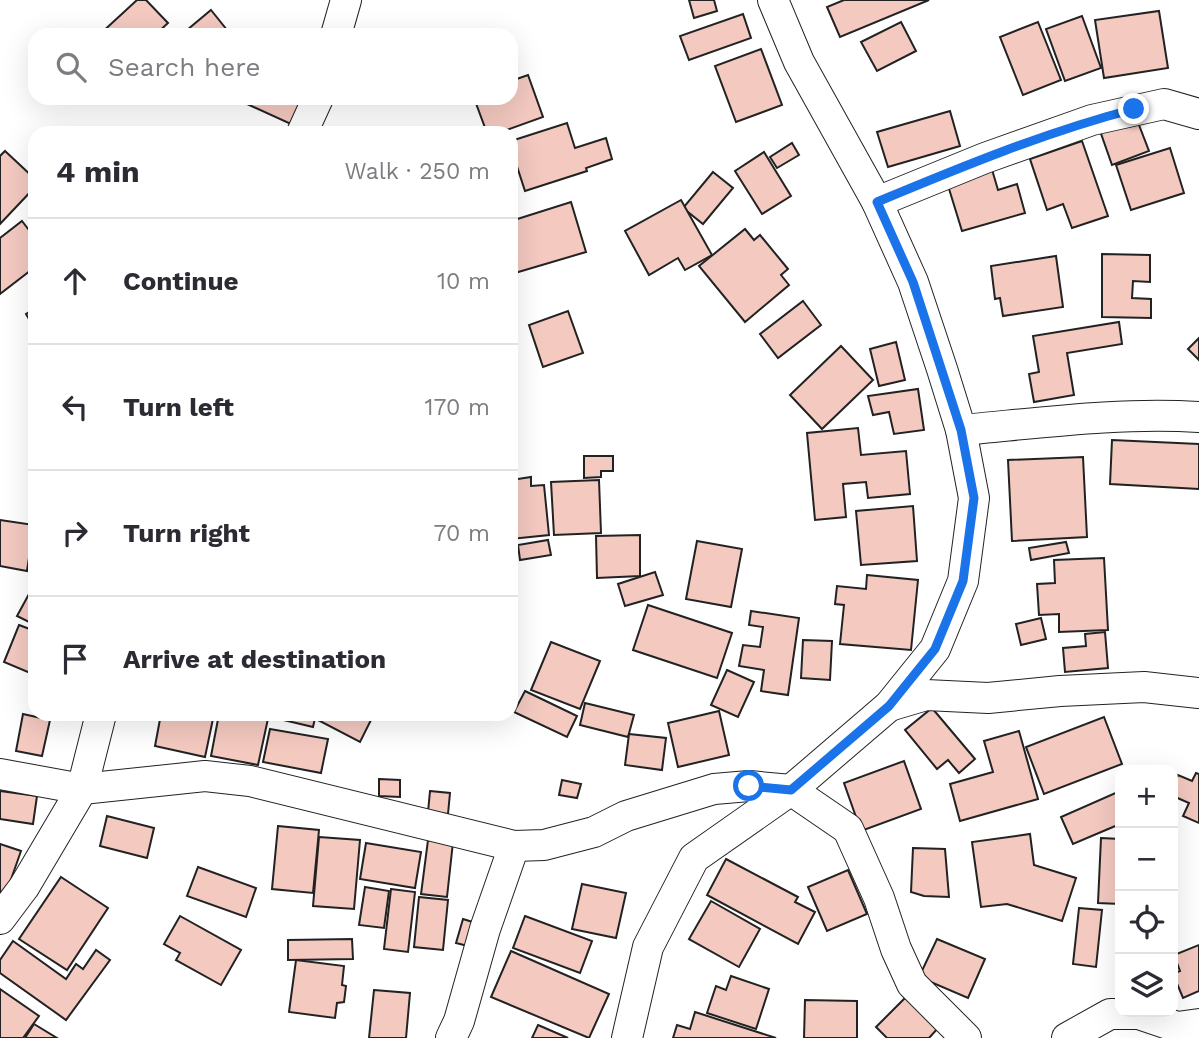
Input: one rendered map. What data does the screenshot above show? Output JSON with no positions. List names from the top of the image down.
{
  "page": {
    "search": "Search here",
    "heading": ["4 min", "Walk · 250 m"],
    "list": [
      ["Continue", "10 m"],
      ["Turn left", "170 m"],
      ["Turn right", "70 m"],
      "Arrive at destination"
    ],
    "map_buttons": ["+", "−"]
  }
}
